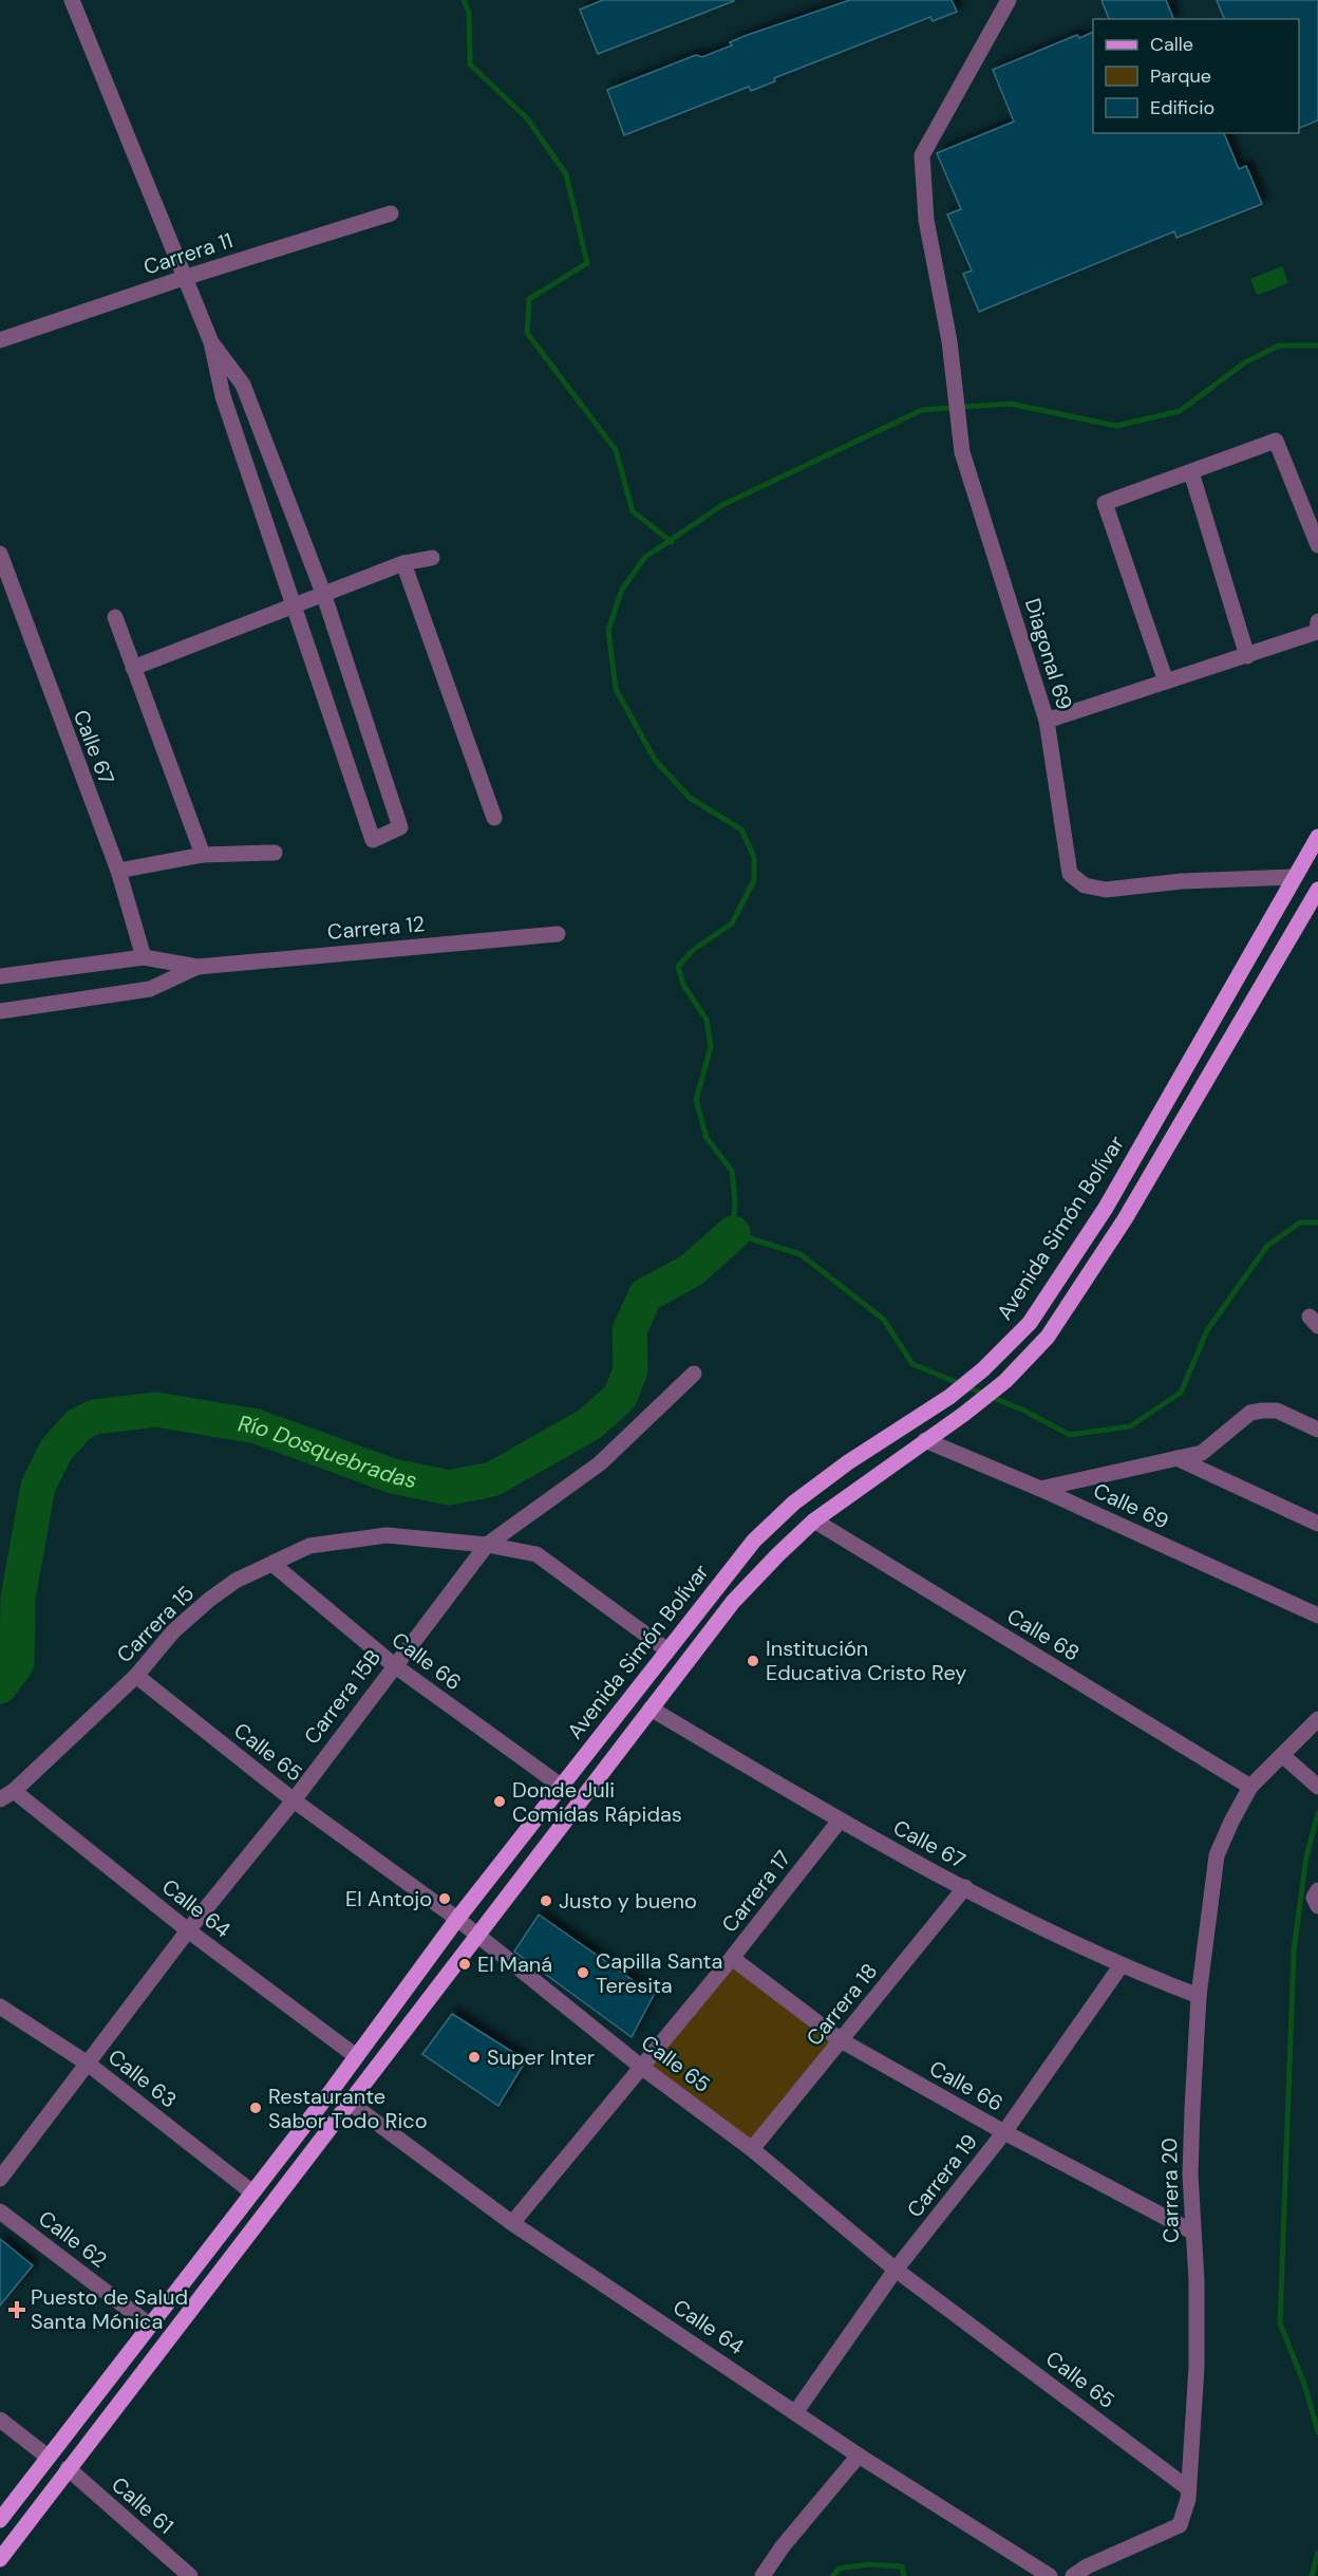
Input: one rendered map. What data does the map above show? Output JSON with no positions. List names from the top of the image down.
{
  "streets": {
    "main road": ["Avenida Simón Bolívar"],
    "street": [
      "Carrera 11",
      "Diagonal 69",
      "Calle 67",
      "Carrera 12",
      "Calle 69",
      "Carrera 15",
      "Calle 68",
      "Calle 66",
      "Carrera 15B",
      "Calle 65",
      "Carrera 17",
      "Calle 64",
      "Carrera 18",
      "Calle 63",
      "Carrera 19",
      "Carrera 20",
      "Calle 62",
      "Calle 61"
    ]
  },
  "crossings": [
    ["Diagonal 69", "Avenida Simón Bolívar"],
    ["Calle 67", "Carrera 12"],
    ["Calle 67", "Carrera 17"],
    ["Calle 67", "Carrera 18"],
    ["Calle 67", "Carrera 19"],
    ["Calle 67", "Carrera 20"],
    ["Avenida Simón Bolívar", "Calle 66"],
    ["Avenida Simón Bolívar", "Calle 65"],
    ["Avenida Simón Bolívar", "Calle 64"],
    ["Avenida Simón Bolívar", "Calle 63"],
    ["Avenida Simón Bolívar", "Calle 62"],
    ["Carrera 15", "Calle 66"],
    ["Carrera 15", "Carrera 15B"],
    ["Carrera 15", "Calle 65"],
    ["Carrera 15", "Calle 64"],
    ["Calle 68", "Carrera 20"],
    ["Calle 66", "Carrera 15B"],
    ["Calle 66", "Carrera 17"],
    ["Calle 66", "Carrera 18"],
    ["Calle 66", "Carrera 19"],
    ["Calle 66", "Carrera 20"],
    ["Carrera 15B", "Calle 65"],
    ["Carrera 15B", "Calle 64"],
    ["Carrera 15B", "Calle 63"],
    ["Calle 65", "Carrera 17"],
    ["Calle 65", "Carrera 18"],
    ["Calle 65", "Carrera 19"],
    ["Calle 65", "Carrera 20"],
    ["Carrera 17", "Calle 64"],
    ["Calle 64", "Carrera 19"]
  ],
  "water": ["Río Dosquebradas"],
  "places": {
    "other": [
      "Institución Educativa Cristo Rey",
      "Donde Juli Comidas Rápidas",
      "El Antojo",
      "Justo y bueno",
      "El Maná",
      "Capilla Santa Teresita",
      "Super Inter",
      "Restaurante Sabor Todo Rico"
    ],
    "health": ["Puesto de Salud Santa Mónica"]
  },
  "legend": ["Calle", "Parque", "Edificio"]
}
